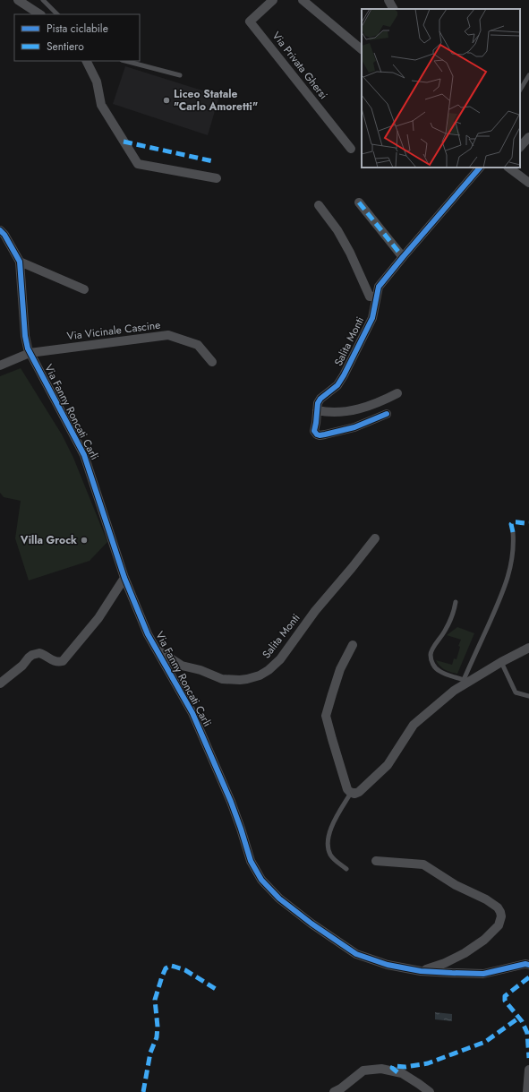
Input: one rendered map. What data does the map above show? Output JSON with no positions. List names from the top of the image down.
{
  "streets": {
    "street": [
      "Via Privata Ghersi",
      "Via Vicinale Cascine",
      "Salita Monti",
      "Via Fanny Roncati Carli"
    ]
  },
  "crossings": [
    ["Via Vicinale Cascine", "Via Fanny Roncati Carli"],
    ["Salita Monti", "Via Fanny Roncati Carli"]
  ],
  "places": ["Liceo Statale \"Carlo Amoretti\"", "Villa Grock"],
  "legend": ["Pista ciclabile", "Sentiero"]
}
